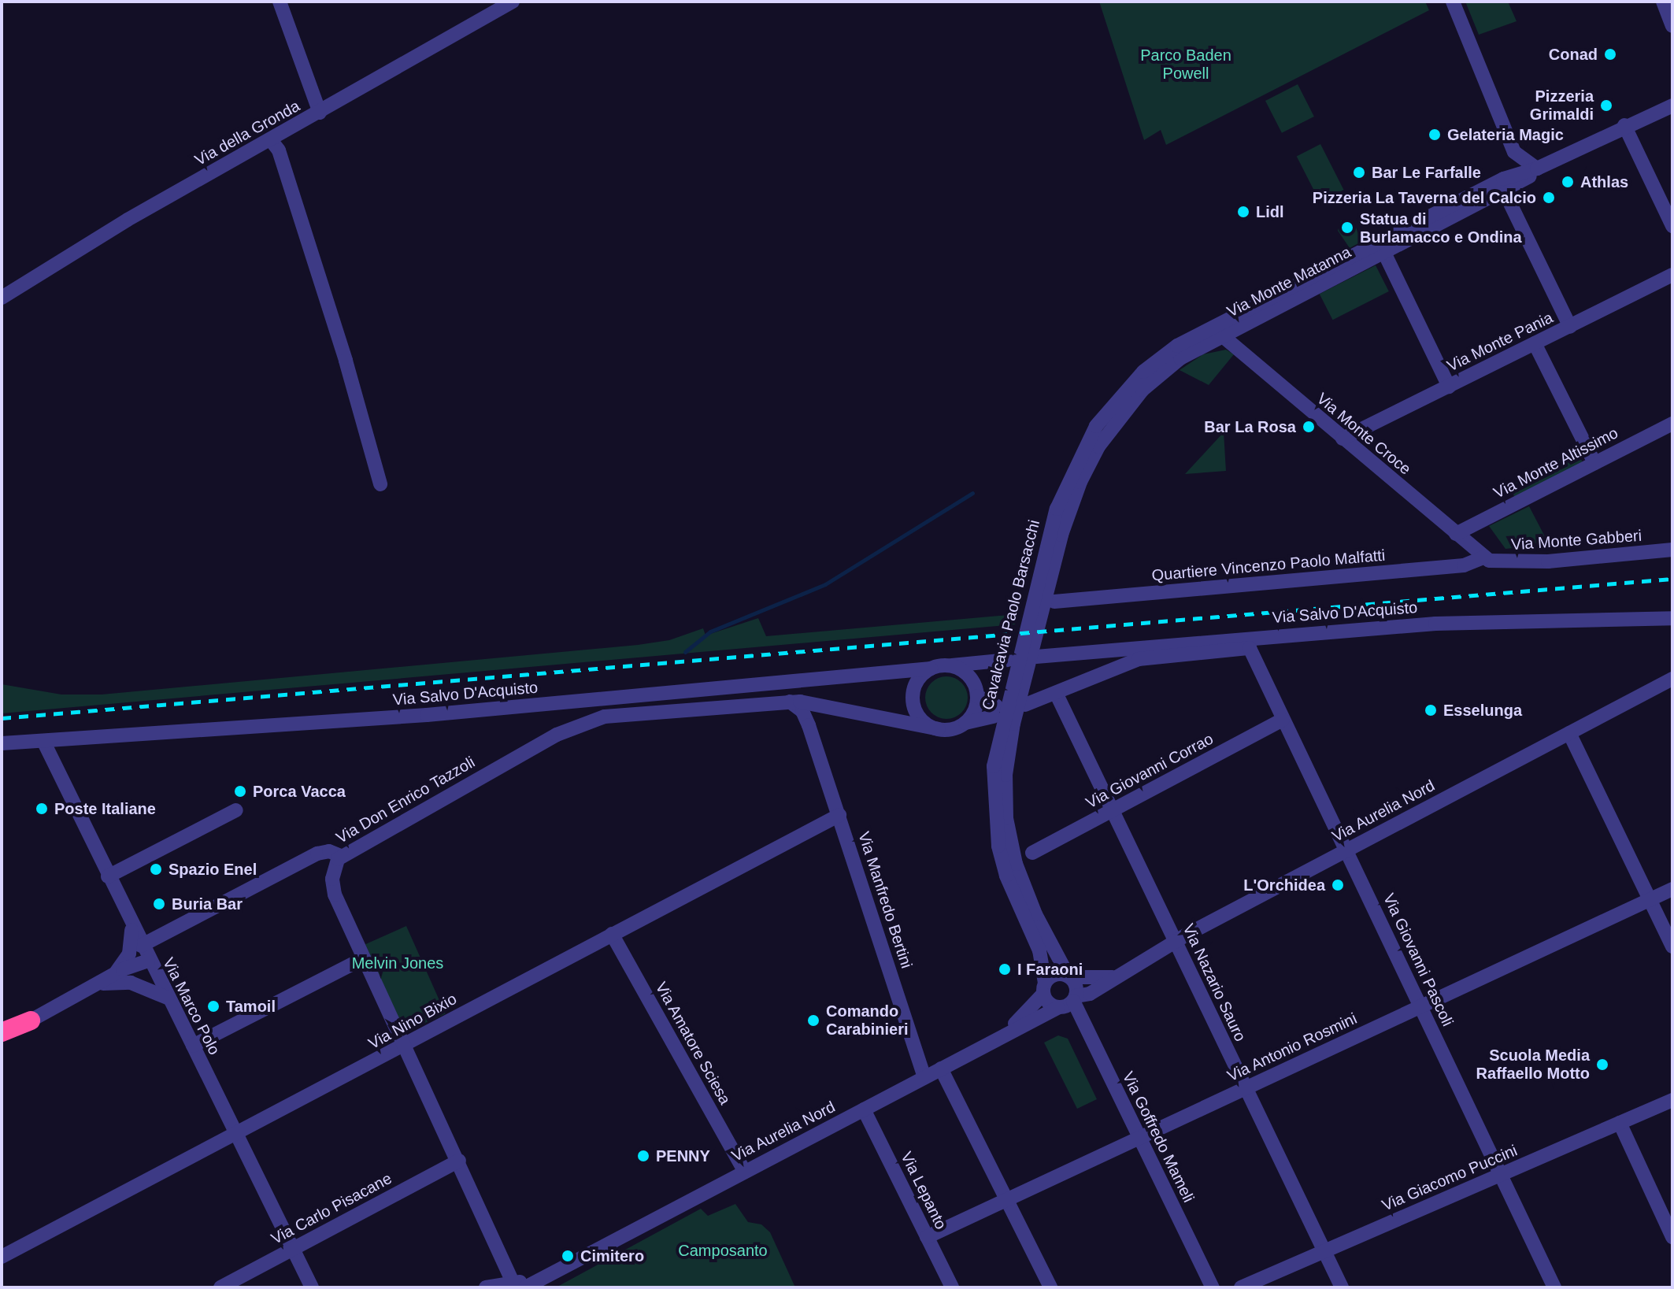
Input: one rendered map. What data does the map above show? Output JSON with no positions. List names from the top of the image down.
{
  "streets": {
    "street": [
      "Via della Gronda",
      "Via Monte Matanna",
      "Via Monte Pania",
      "Via Monte Croce",
      "Via Monte Altissimo",
      "Via Monte Gabberi",
      "Quartiere Vincenzo Paolo Malfatti",
      "Via Salvo D'Acquisto",
      "Cavalcavia Paolo Barsacchi",
      "Via Giovanni Corrao",
      "Via Don Enrico Tazzoli",
      "Via Aurelia Nord",
      "Via Manfredo Bertini",
      "Via Giovanni Pascoli",
      "Via Nazario Sauro",
      "Via Marco Polo",
      "Via Nino Bixio",
      "Via Amatore Sciesa",
      "Via Antonio Rosmini",
      "Via Goffredo Mameli",
      "Via Giacomo Puccini",
      "Via Lepanto",
      "Via Carlo Pisacane"
    ]
  },
  "crossings": [
    ["Via Monte Matanna", "Via Monte Croce"],
    ["Via Monte Matanna", "Cavalcavia Paolo Barsacchi"],
    ["Via Monte Pania", "Via Monte Croce"],
    ["Via Monte Croce", "Via Monte Altissimo"],
    ["Via Monte Croce", "Via Monte Gabberi"],
    ["Via Monte Croce", "Quartiere Vincenzo Paolo Malfatti"],
    ["Via Monte Croce", "Cavalcavia Paolo Barsacchi"],
    ["Via Monte Gabberi", "Quartiere Vincenzo Paolo Malfatti"],
    ["Via Salvo D'Acquisto", "Via Don Enrico Tazzoli"],
    ["Via Salvo D'Acquisto", "Via Marco Polo"],
    ["Cavalcavia Paolo Barsacchi", "Via Aurelia Nord"],
    ["Cavalcavia Paolo Barsacchi", "Via Goffredo Mameli"],
    ["Via Giovanni Corrao", "Via Giovanni Pascoli"],
    ["Via Giovanni Corrao", "Via Nazario Sauro"],
    ["Via Don Enrico Tazzoli", "Via Aurelia Nord"],
    ["Via Don Enrico Tazzoli", "Via Manfredo Bertini"],
    ["Via Don Enrico Tazzoli", "Via Nino Bixio"],
    ["Via Don Enrico Tazzoli", "Via Carlo Pisacane"],
    ["Via Aurelia Nord", "Via Manfredo Bertini"],
    ["Via Aurelia Nord", "Via Giovanni Pascoli"],
    ["Via Aurelia Nord", "Via Nazario Sauro"],
    ["Via Aurelia Nord", "Via Amatore Sciesa"],
    ["Via Aurelia Nord", "Via Goffredo Mameli"],
    ["Via Aurelia Nord", "Via Lepanto"],
    ["Via Manfredo Bertini", "Via Nino Bixio"],
    ["Via Giovanni Pascoli", "Via Nazario Sauro"],
    ["Via Giovanni Pascoli", "Via Antonio Rosmini"],
    ["Via Giovanni Pascoli", "Via Giacomo Puccini"],
    ["Via Nazario Sauro", "Via Antonio Rosmini"],
    ["Via Nazario Sauro", "Via Giacomo Puccini"],
    ["Via Marco Polo", "Via Nino Bixio"],
    ["Via Marco Polo", "Via Carlo Pisacane"],
    ["Via Nino Bixio", "Via Amatore Sciesa"],
    ["Via Antonio Rosmini", "Via Goffredo Mameli"],
    ["Via Antonio Rosmini", "Via Lepanto"]
  ],
  "parks": ["Parco Baden Powell", "Melvin Jones", "Camposanto"],
  "places": [
    "Conad",
    "Pizzeria Grimaldi",
    "Gelateria Magic",
    "Bar Le Farfalle",
    "Athlas",
    "Pizzeria La Taverna del Calcio",
    "Lidl",
    "Statua di Burlamacco e Ondina",
    "Bar La Rosa",
    "Esselunga",
    "Porca Vacca",
    "Poste Italiane",
    "Spazio Enel",
    "L'Orchidea",
    "Buria Bar",
    "I Faraoni",
    "Tamoil",
    "Comando Carabinieri",
    "Scuola Media Raffaello Motto",
    "PENNY",
    "Cimitero"
  ]
}
